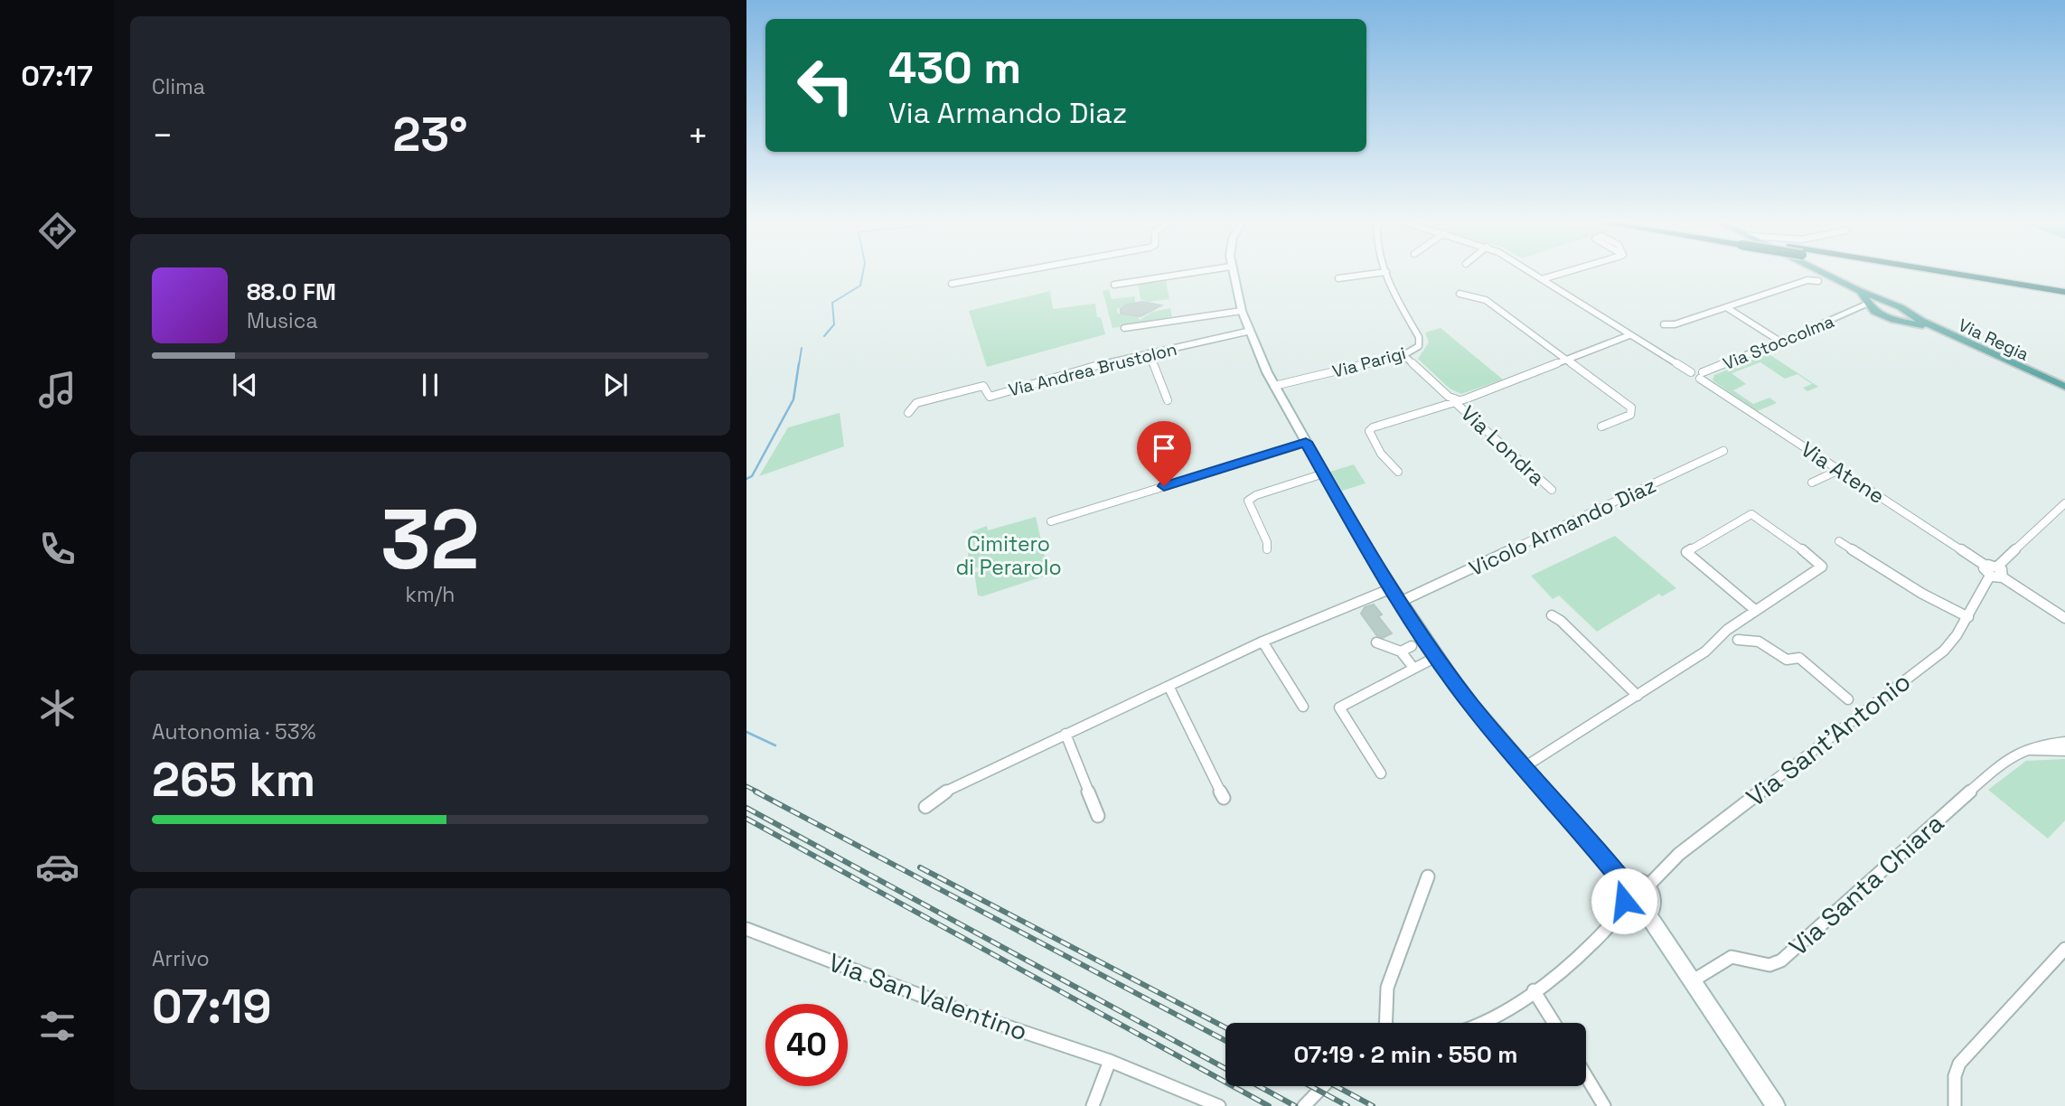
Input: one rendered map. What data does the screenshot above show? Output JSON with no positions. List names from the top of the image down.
{
  "streets": {
    "main road": ["Via Regia"],
    "street": [
      "Via Stoccolma",
      "Via Parigi",
      "Via Andrea Brustolon",
      "Via Londra",
      "Via Atene",
      "Vicolo Armando Diaz",
      "Via Sant'Antonio",
      "Via Santa Chiara",
      "Via San Valentino"
    ]
  },
  "crossings": [
    ["Via Regia", "Via Stoccolma"],
    ["Via Stoccolma", "Via Atene"],
    ["Via Parigi", "Via Londra"]
  ],
  "parks": ["Cimitero di Perarolo"],
  "page": {
    "tabs": "07:17",
    "tile": [
      "Clima",
      ["32", "km/h"],
      ["Autonomia · 53%", "265 km"],
      ["Arrivo", "07:19"]
    ],
    "turn": ["430 m", "Via Armando Diaz"],
    "heat": ["−", "23°", "+"],
    "song": ["88.0 FM", "Musica"],
    "limit": "40",
    "trip": "07:19 · 2 min · 550 m"
  }
}
